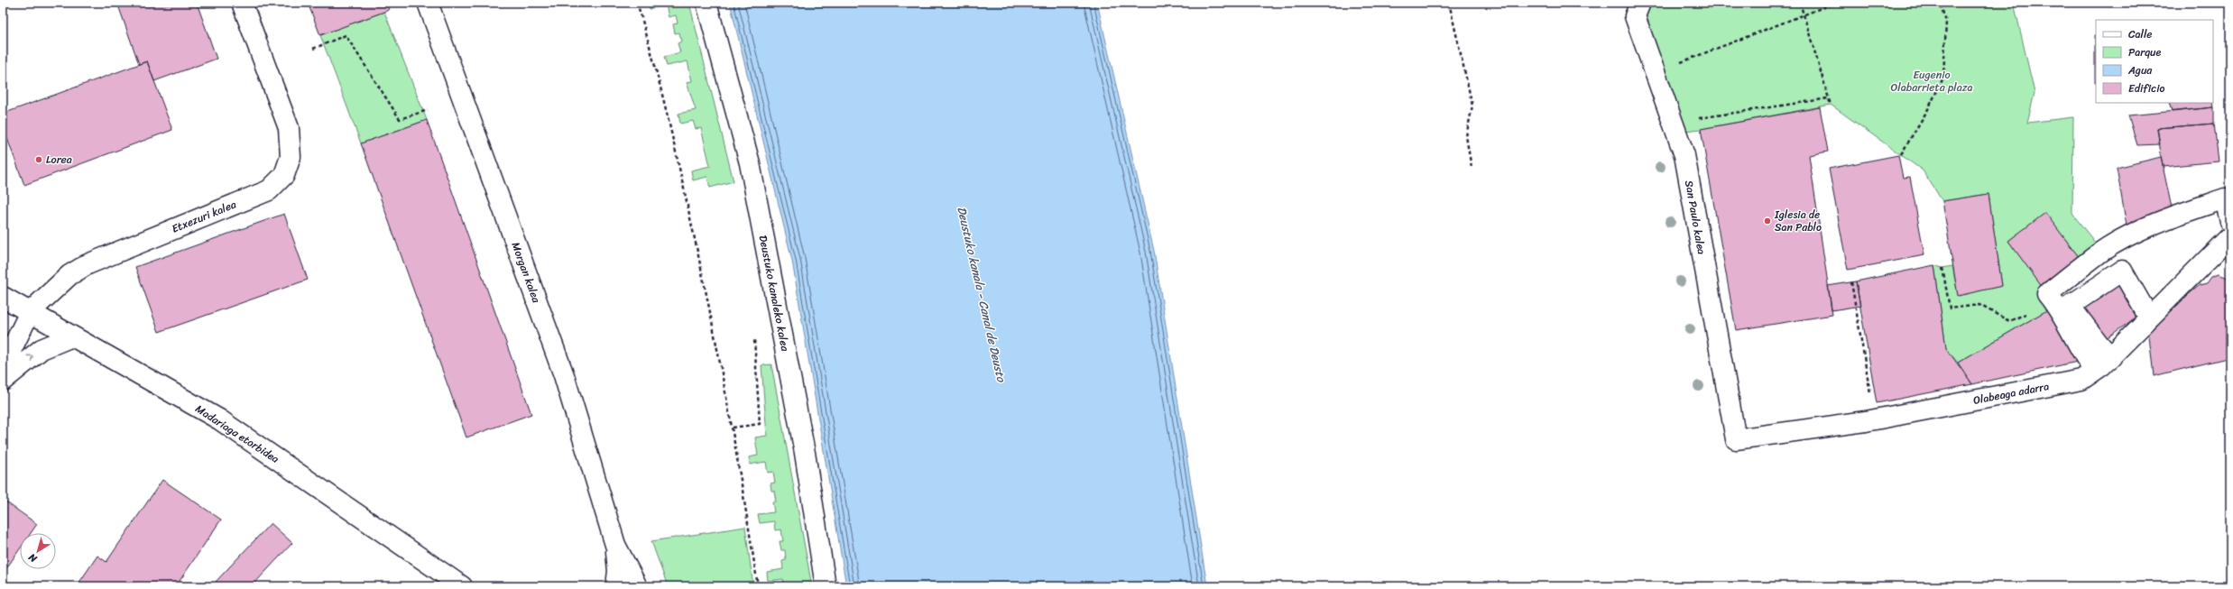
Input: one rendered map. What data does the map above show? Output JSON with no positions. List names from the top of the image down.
{
  "streets": {
    "street": [
      "Etxezuri kalea",
      "San Paulo kalea",
      "Morgan kalea",
      "Deustuko kanaleko kalea",
      "Olabeaga adarra",
      "Madariaga etorbidea"
    ]
  },
  "crossings": [
    ["Etxezuri kalea", "Madariaga etorbidea"],
    ["San Paulo kalea", "Olabeaga adarra"]
  ],
  "water": ["Deustuko kanala - Canal de Deusto"],
  "parks": ["Eugenio Olabarrieta plaza"],
  "places": ["Lorea", "Iglesia de San Pablo"],
  "legend": [
    "Calle",
    "Parque",
    "Agua",
    "Edificio"
  ],
  "north": "bottom left"
}
